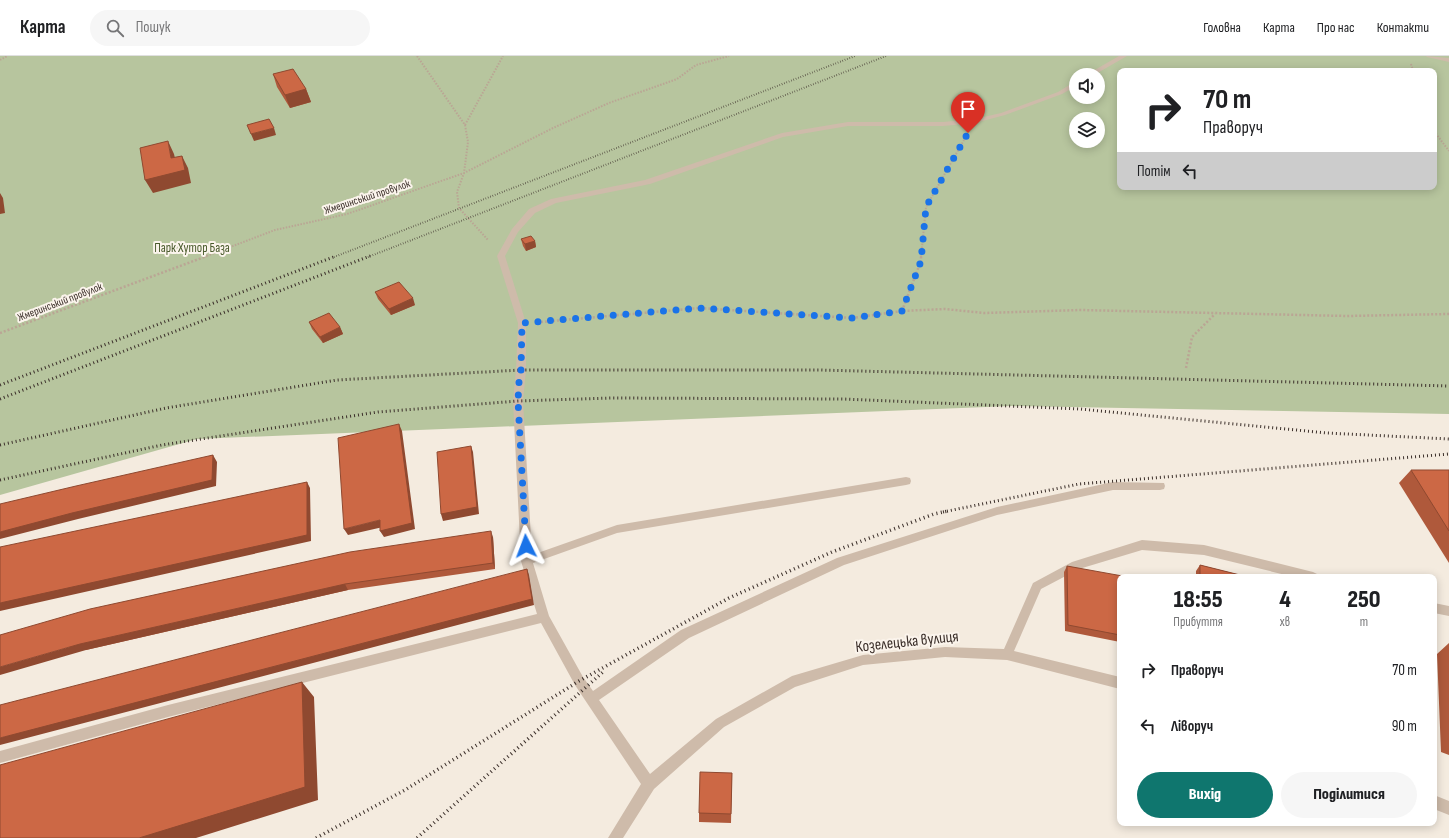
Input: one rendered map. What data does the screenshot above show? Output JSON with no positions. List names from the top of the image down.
{
  "streets": {
    "street": ["Козелецька вулиця"],
    "path": ["Жмеринський провулок"]
  },
  "parks": ["Парк Хутор База"],
  "page": {
    "header": "Карта",
    "search": "Пошук",
    "nav": [
      "Головна",
      "Карта",
      "Про нас",
      "Контакти"
    ],
    "turn": ["70 m", "Праворуч"],
    "then": "Потім",
    "eta": [
      "18:55",
      "Прибуття",
      "4",
      "хв",
      "250",
      "m"
    ],
    "list": [
      {
        "name": "Праворуч",
        "value": "70 m"
      },
      {
        "name": "Ліворуч",
        "value": "90 m"
      }
    ],
    "buttons": ["Вихід", "Поділитися"]
  }
}
